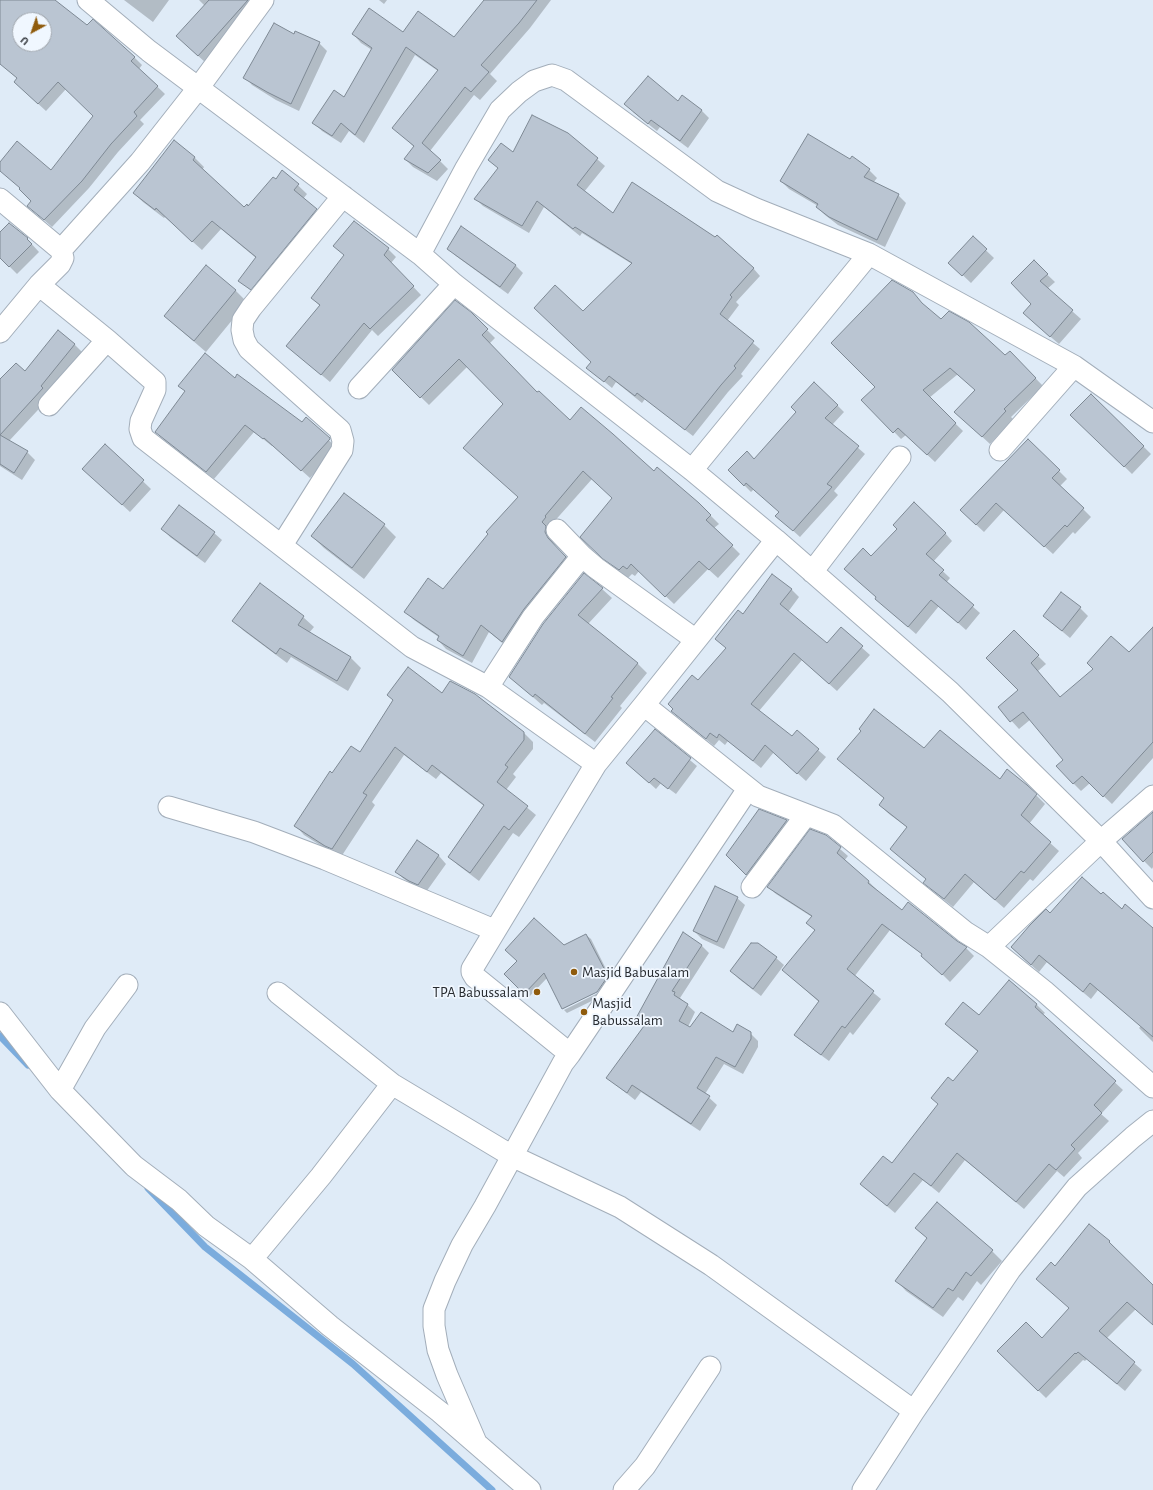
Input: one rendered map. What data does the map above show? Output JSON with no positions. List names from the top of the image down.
{
  "places": ["Masjid Babusalam", "TPA Babussalam", "Masjid Babussalam"],
  "north": "bottom left"
}
